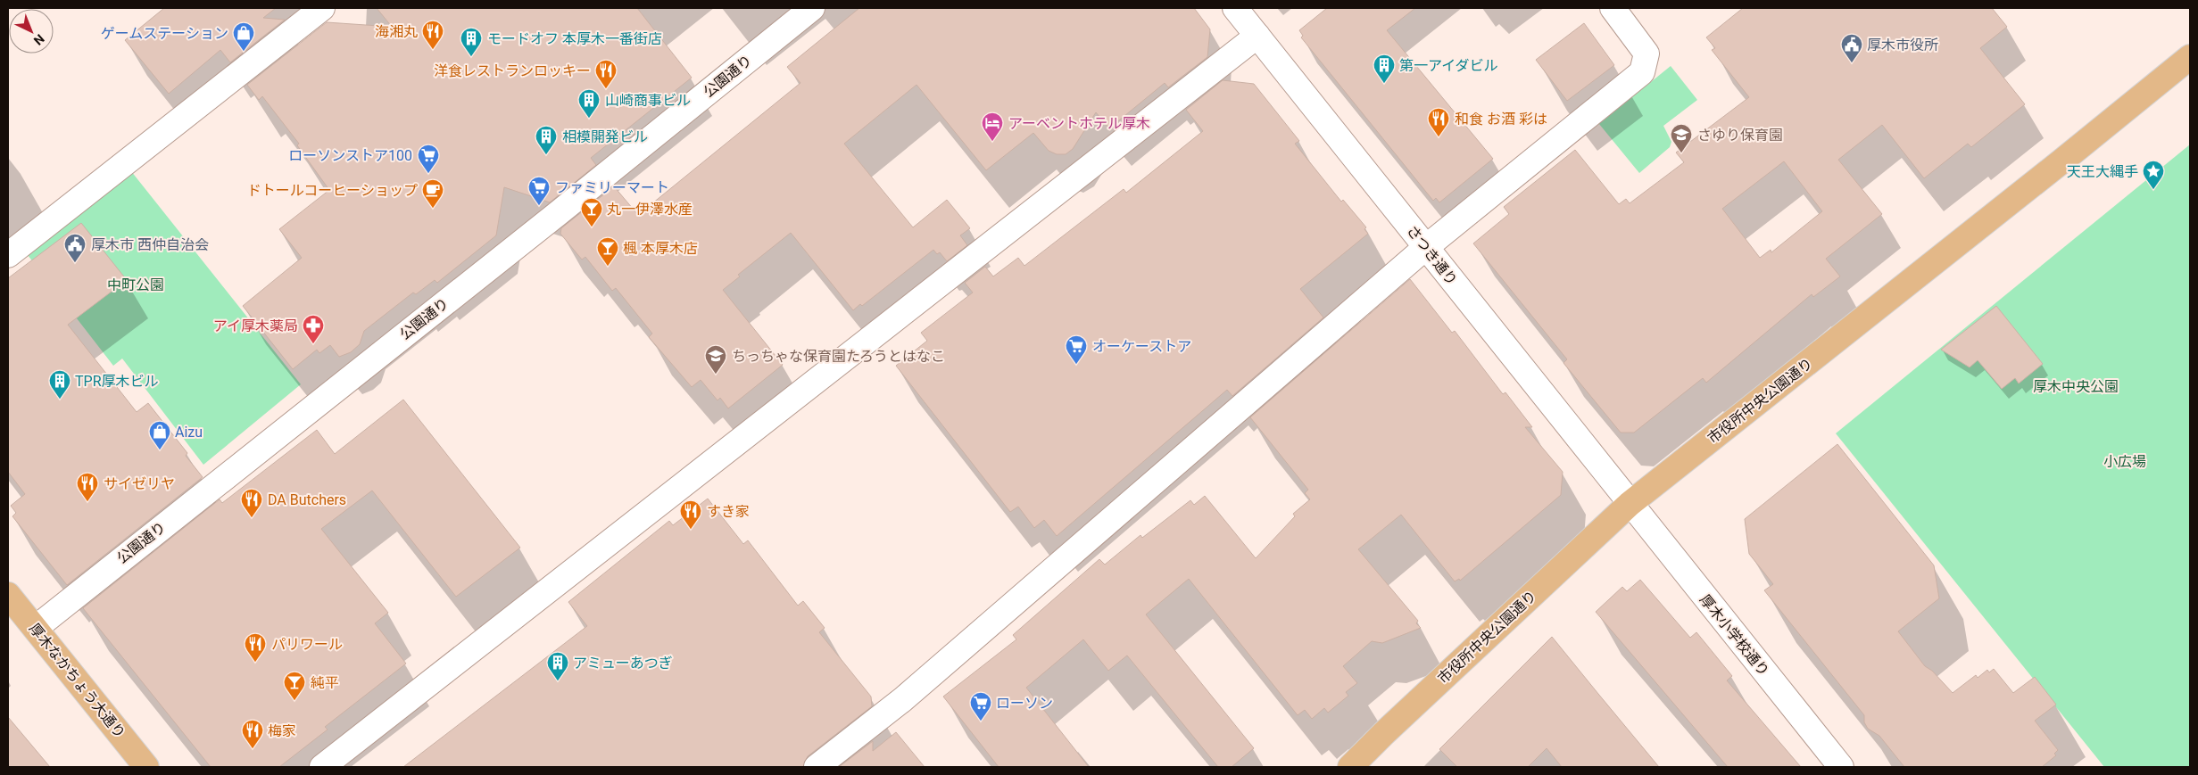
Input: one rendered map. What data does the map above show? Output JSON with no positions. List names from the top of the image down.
{
  "streets": {
    "main road": ["市役所中央公園通り", "厚木なかちょう大通り"],
    "street": ["公園通り", "さつき通り", "厚木小学校通り"]
  },
  "crossings": [
    ["公園通り", "厚木なかちょう大通り"],
    ["さつき通り", "市役所中央公園通り"],
    ["さつき通り", "厚木小学校通り"],
    ["市役所中央公園通り", "厚木小学校通り"]
  ],
  "parks": ["中町公園", "厚木中央公園", "小広場"],
  "places": {
    "restaurant": [
      "海湘丸",
      "洋食レストランロッキー",
      "和食 お酒 彩は",
      "サイゼリヤ",
      "DA Butchers",
      "すき家",
      "パリワール",
      "梅家"
    ],
    "shop": ["ゲームステーション", "Aizu"],
    "building": [
      "モードオフ 本厚木一番街店",
      "第一アイダビル",
      "山崎商事ビル",
      "相模開発ビル",
      "TPR厚木ビル",
      "アミューあつぎ"
    ],
    "public building": ["厚木市役所", "厚木市 西仲自治会"],
    "hotel": ["アーベントホテル厚木"],
    "school or university": ["さゆり保育園", "ちっちゃな保育園たろうとはなこ"],
    "supermarket": [
      "ローソンストア100",
      "ファミリーマート",
      "オーケーストア",
      "ローソン"
    ],
    "place": ["天王大縄手"],
    "cafe": ["ドトールコーヒーショップ"],
    "bar": ["丸一伊澤水産", "楓 本厚木店", "純平"],
    "pharmacy": ["アイ厚木薬局"]
  },
  "north": "bottom right"
}
